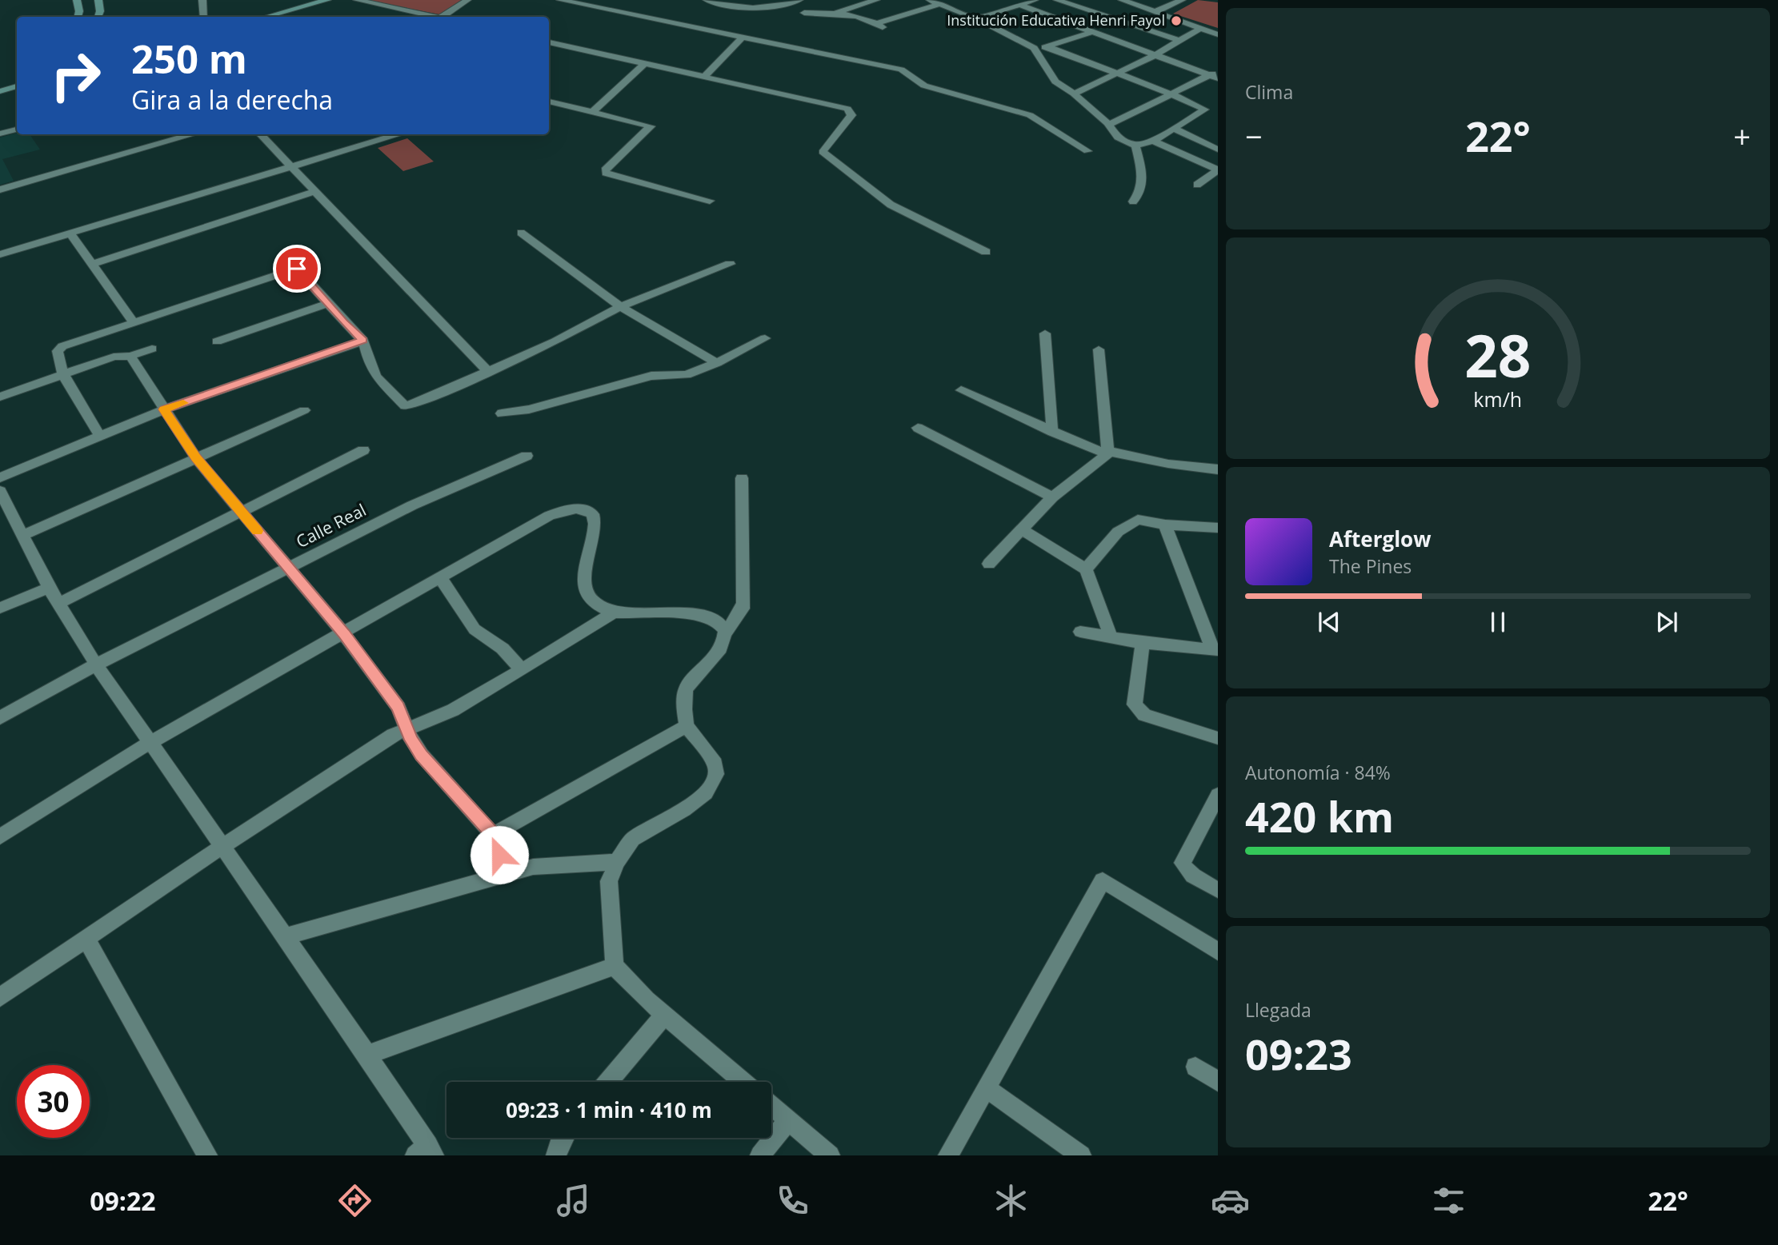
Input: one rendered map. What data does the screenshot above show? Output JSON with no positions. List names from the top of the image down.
{
  "streets": {
    "street": ["Calle Real"]
  },
  "places": ["Institución Educativa Henri Fayol"],
  "page": {
    "tile": [
      "Clima",
      ["Autonomía · 84%", "420 km"],
      ["Llegada", "09:23"]
    ],
    "turn": ["250 m", "Gira a la derecha"],
    "heat": ["−", "22°", "+"],
    "song": ["Afterglow", "The Pines"],
    "limit": "30",
    "trip": "09:23 · 1 min · 410 m",
    "tabs": ["09:22", "22°"],
    "gauge": ["28", "km/h"]
  }
}
